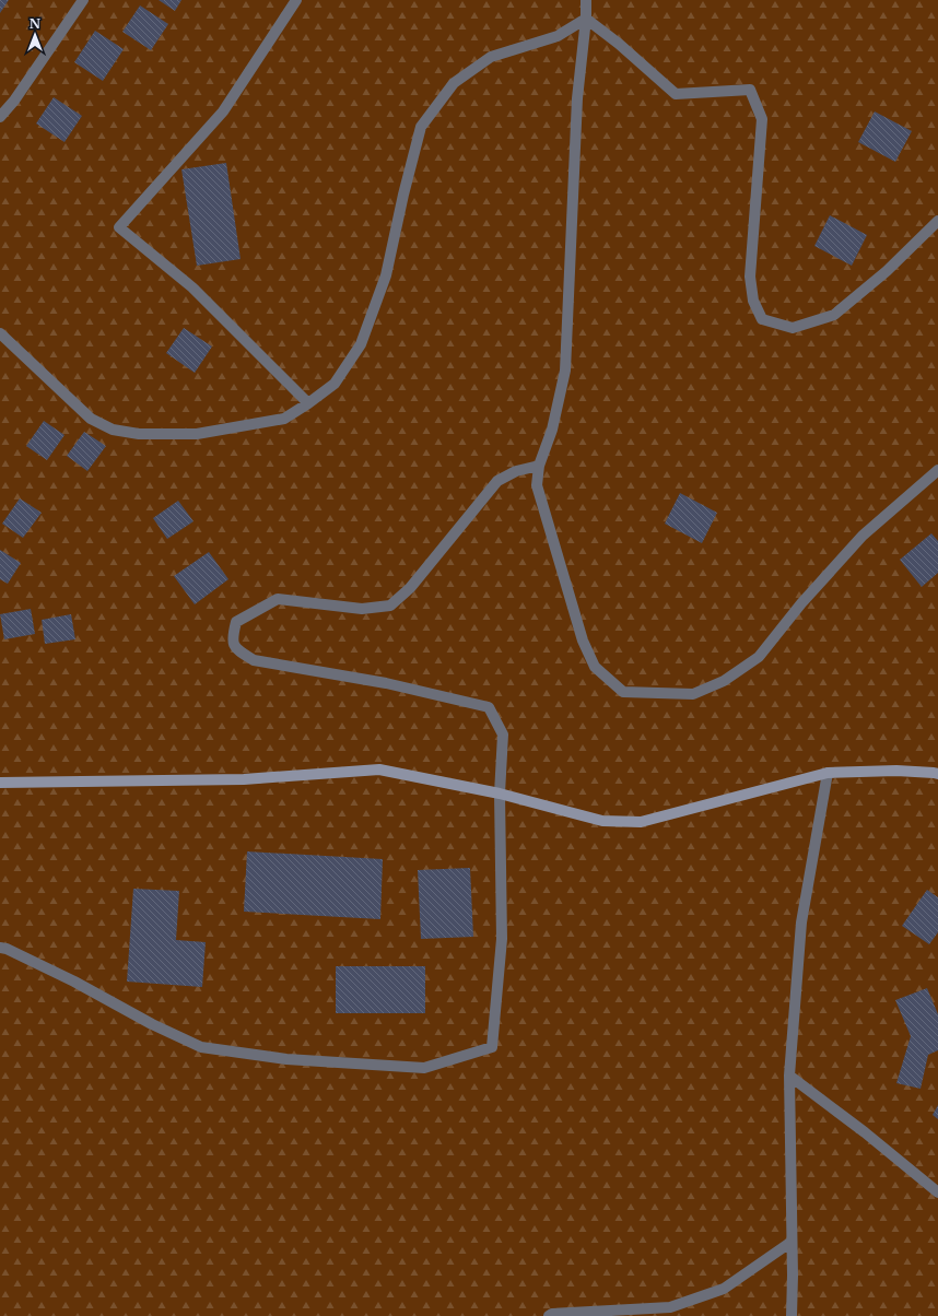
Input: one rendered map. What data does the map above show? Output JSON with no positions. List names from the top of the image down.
{
  "north": "top"
}
